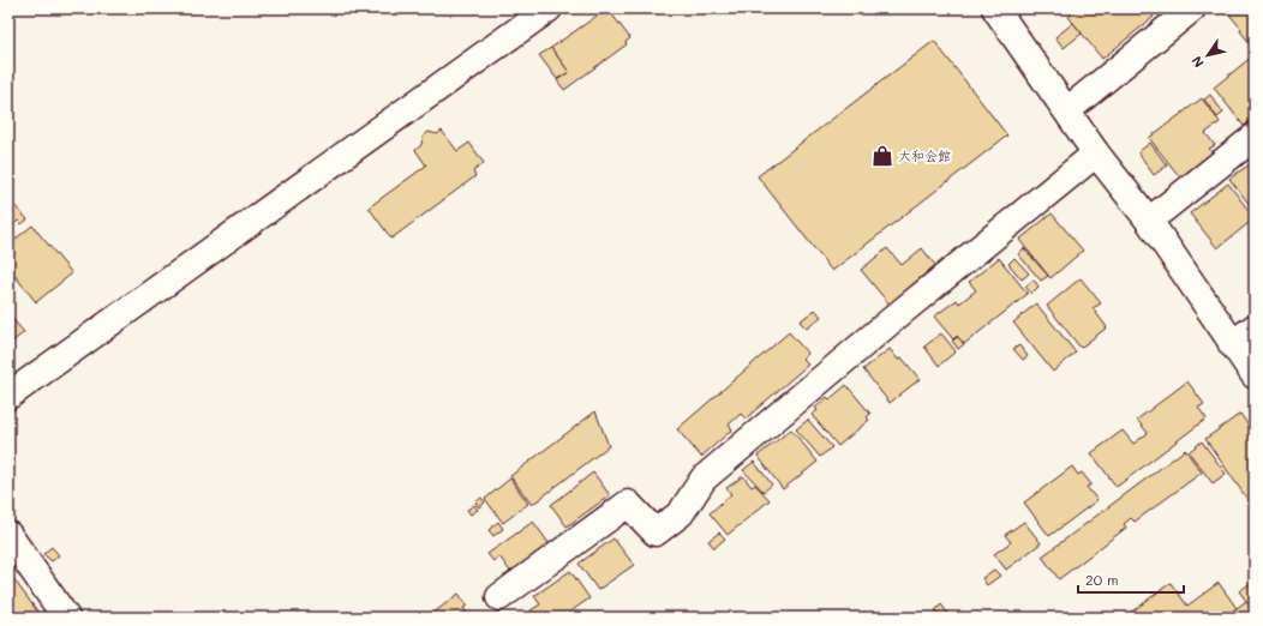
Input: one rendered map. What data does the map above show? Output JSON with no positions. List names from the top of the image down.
{
  "places": {
    "shop": ["大和会館"]
  },
  "scale_bar": "20 m",
  "north": "bottom left"
}
